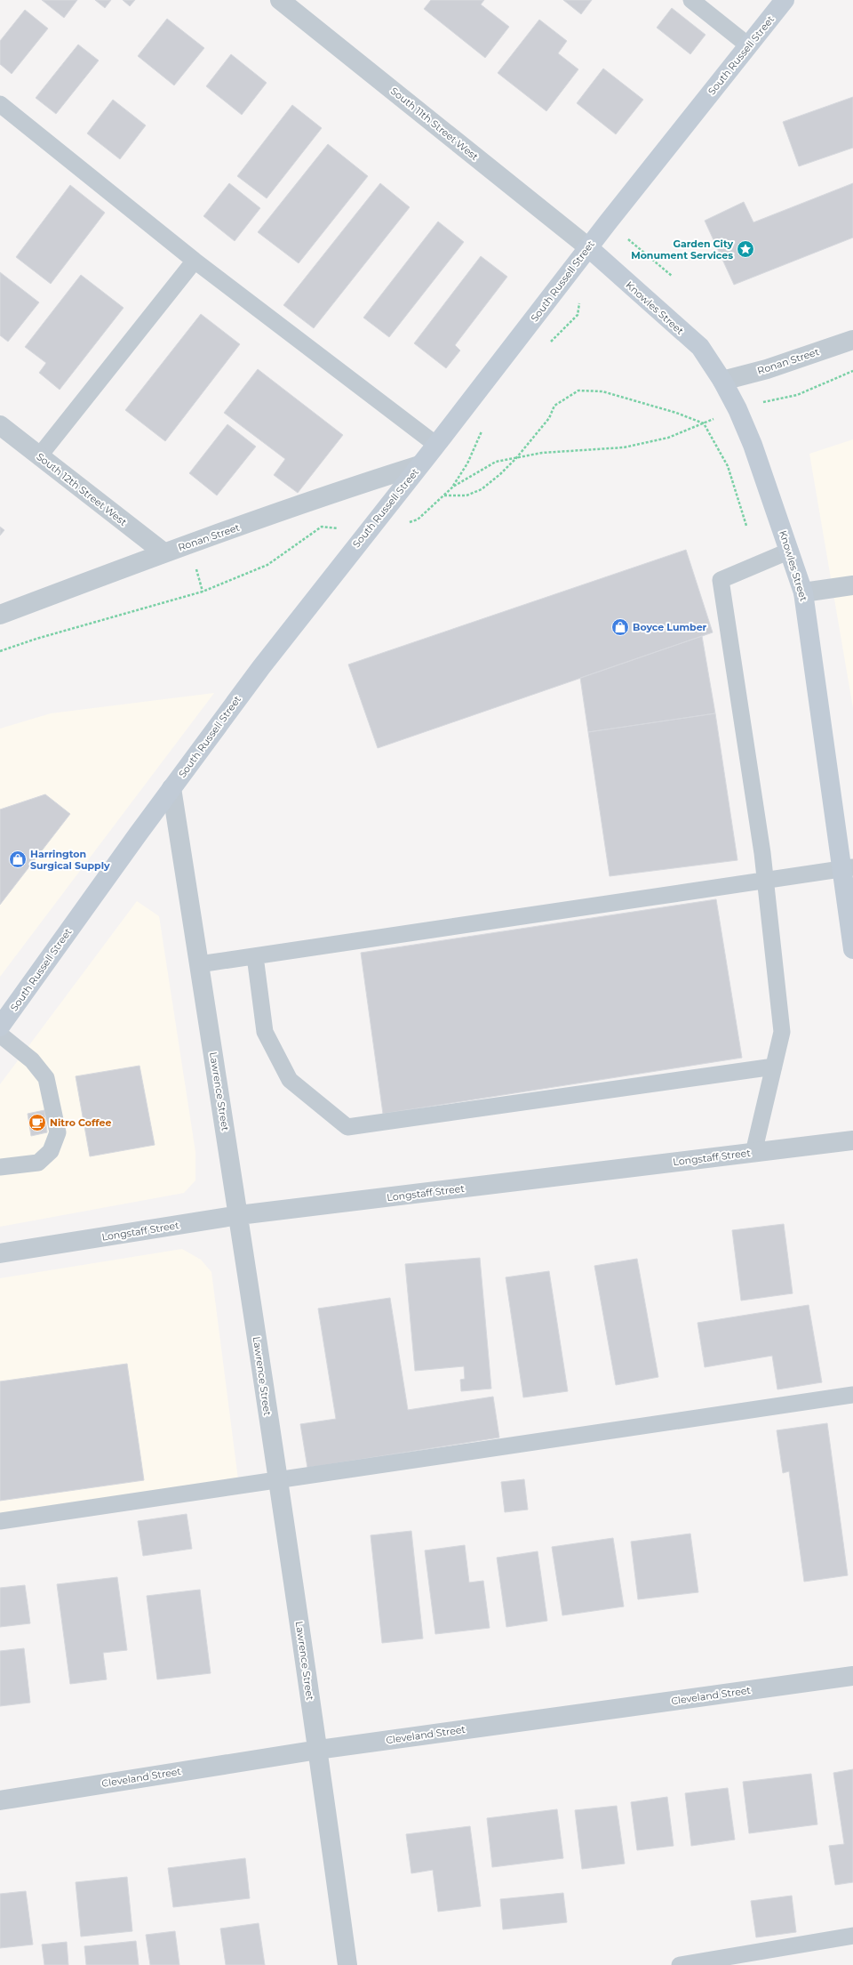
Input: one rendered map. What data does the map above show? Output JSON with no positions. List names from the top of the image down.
{
  "streets": {
    "main road": ["South Russell Street", "Knowles Street"],
    "street": [
      "South 11th Street West",
      "Ronan Street",
      "South 12th Street West",
      "Lawrence Street",
      "Longstaff Street",
      "Cleveland Street"
    ]
  },
  "crossings": [
    ["South Russell Street", "South 11th Street West"],
    ["South Russell Street", "Knowles Street"],
    ["South Russell Street", "Ronan Street"],
    ["South Russell Street", "Lawrence Street"],
    ["South 11th Street West", "Knowles Street"],
    ["Knowles Street", "Ronan Street"],
    ["Ronan Street", "South 12th Street West"],
    ["Lawrence Street", "Longstaff Street"],
    ["Lawrence Street", "Cleveland Street"]
  ],
  "places": {
    "place": ["Garden City Monument Services"],
    "shop": ["Boyce Lumber", "Harrington Surgical Supply"],
    "cafe": ["Nitro Coffee"]
  }
}
